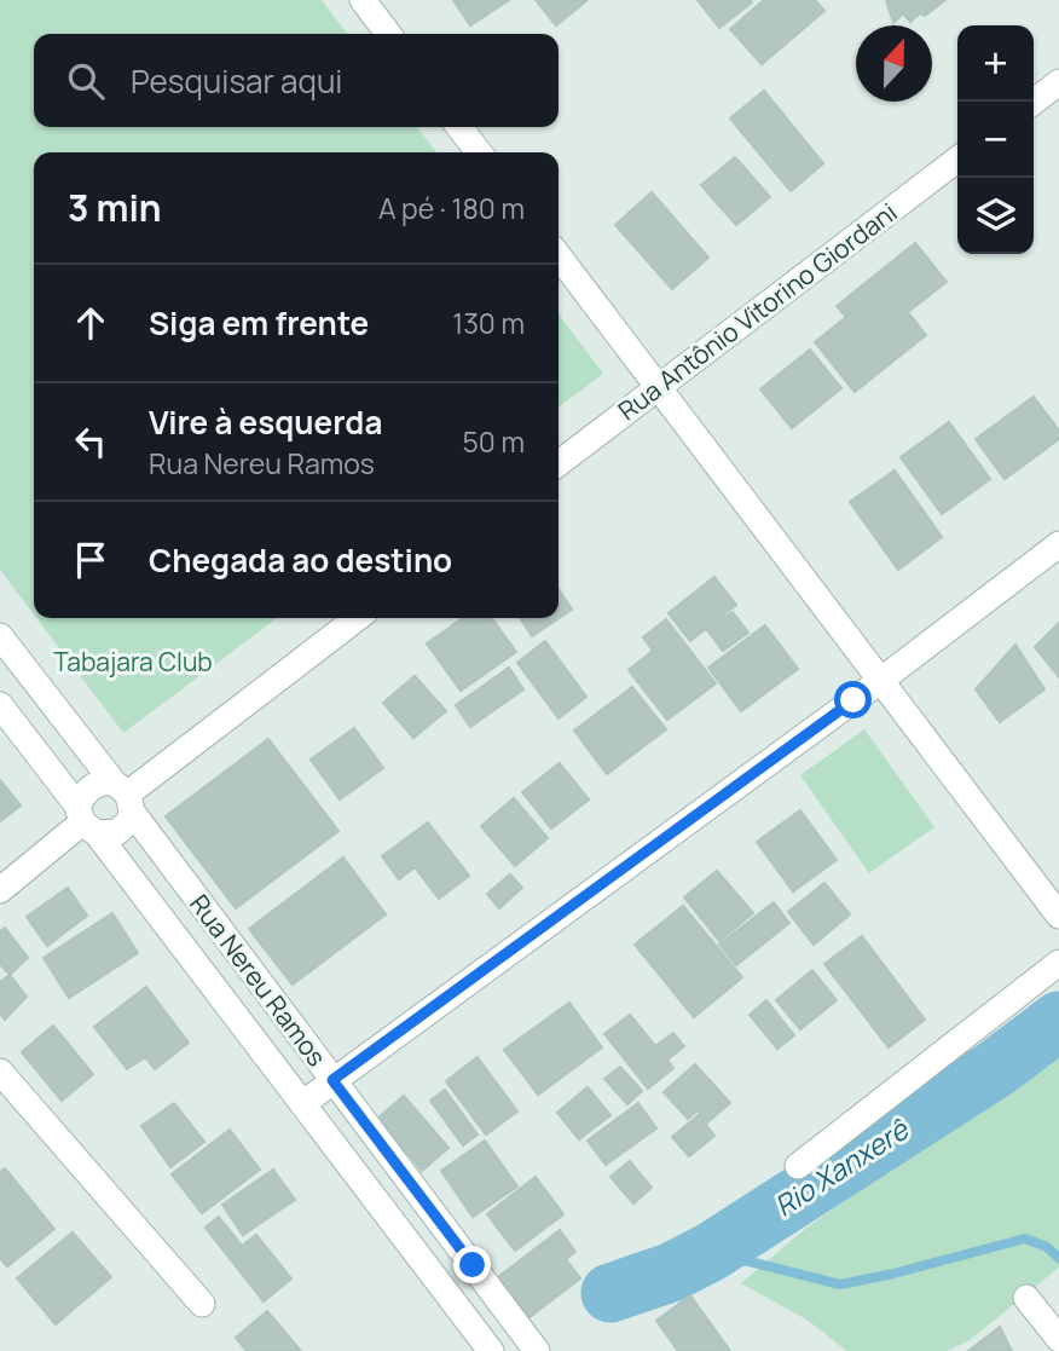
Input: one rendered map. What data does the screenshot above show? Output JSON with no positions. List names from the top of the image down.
{
  "streets": {
    "street": ["Rua Antônio Vitorino Giordani", "Rua Nereu Ramos"]
  },
  "water": ["Rio Xanxerê"],
  "parks": ["Tabajara Club"],
  "north": "top",
  "page": {
    "map_buttons": ["+", "−"],
    "search": "Pesquisar aqui",
    "heading": ["3 min", "A pé · 180 m"],
    "list": [
      ["Siga em frente", "130 m"],
      ["Vire à esquerda", "Rua Nereu Ramos", "50 m"],
      "Chegada ao destino"
    ]
  }
}
